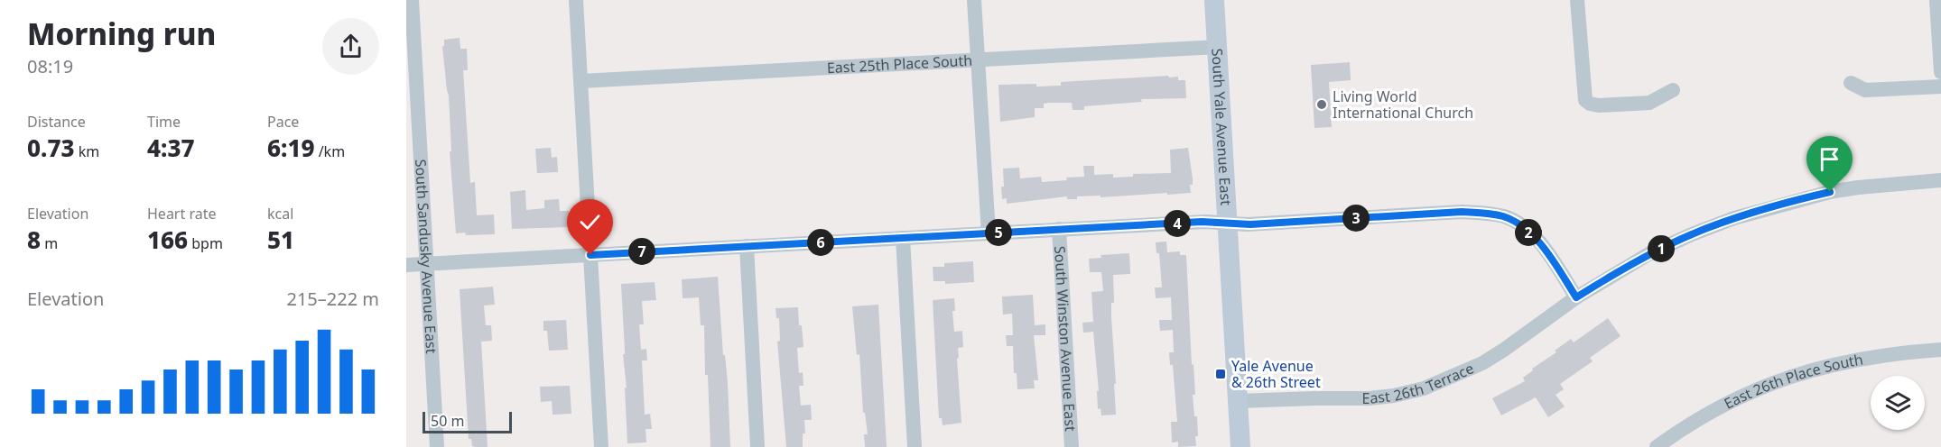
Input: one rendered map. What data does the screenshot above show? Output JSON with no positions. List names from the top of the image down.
{
  "streets": {
    "main road": ["South Yale Avenue East"],
    "street": [
      "East 25th Place South",
      "South Sandusky Avenue East",
      "South Winston Avenue East",
      "East 26th Terrace",
      "East 26th Place South"
    ]
  },
  "crossings": [
    ["East 25th Place South", "South Yale Avenue East"],
    ["South Yale Avenue East", "East 26th Terrace"]
  ],
  "places": {
    "other": ["Living World International Church"],
    "transit": ["Yale Avenue & 26th Street"]
  },
  "scale_bar": "50 m",
  "page": {
    "heading": ["Morning run", "08:19"],
    "stats": [
      ["Distance", "0.73 km"],
      ["Time", "4:37"],
      ["Pace", "6:19 /km"],
      ["Elevation", "8 m"],
      ["Heart rate", "166 bpm"],
      ["kcal", "51"]
    ],
    "pins": [
      "3",
      "4",
      "2",
      "5",
      "6",
      "1",
      "7"
    ],
    "chart": ["Elevation", "215–222 m"],
    "scale": "50 m"
  }
}
